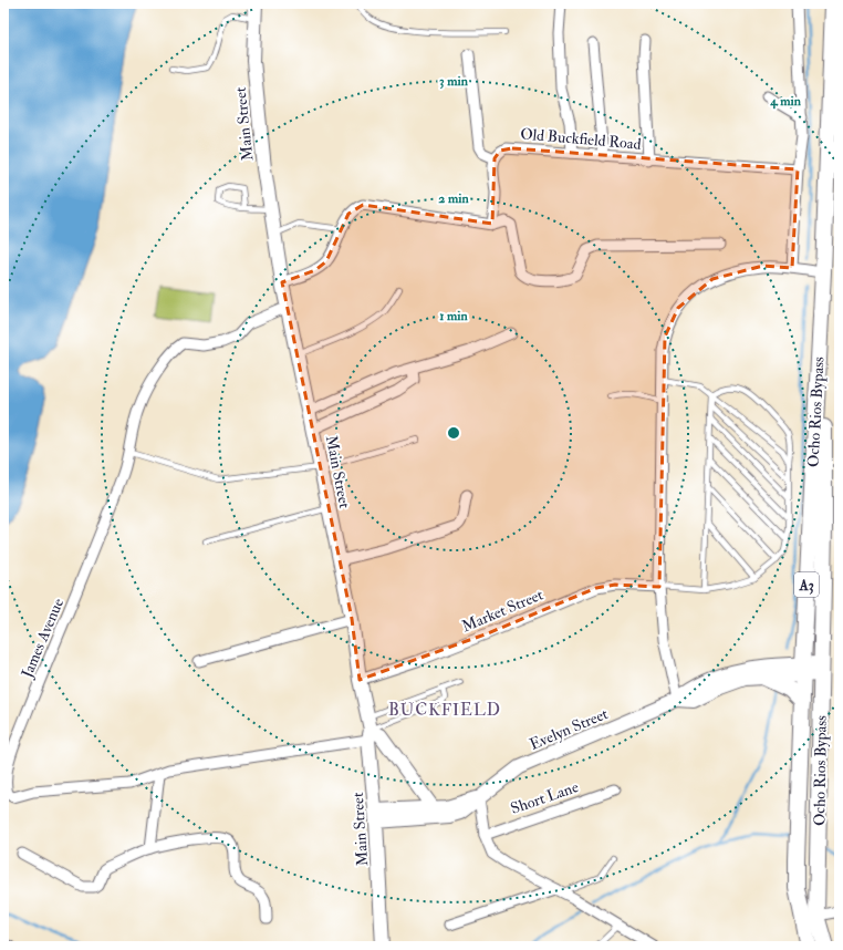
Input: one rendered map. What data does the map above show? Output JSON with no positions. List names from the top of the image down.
{
  "streets": {
    "main road": ["Ocho Rios Bypass", "A3"],
    "street": [
      "Main Street",
      "Old Buckfield Road",
      "Market Street",
      "James Avenue",
      "Evelyn Street",
      "Short Lane"
    ]
  },
  "crossings": [
    ["Main Street", "Market Street"],
    ["Main Street", "James Avenue"],
    ["Main Street", "Evelyn Street"],
    ["Ocho Rios Bypass", "A3"],
    ["Ocho Rios Bypass", "Evelyn Street"]
  ],
  "districts": ["BUCKFIELD"],
  "rings": [
    "3 min",
    "4 min",
    "2 min",
    "1 min"
  ]
}
